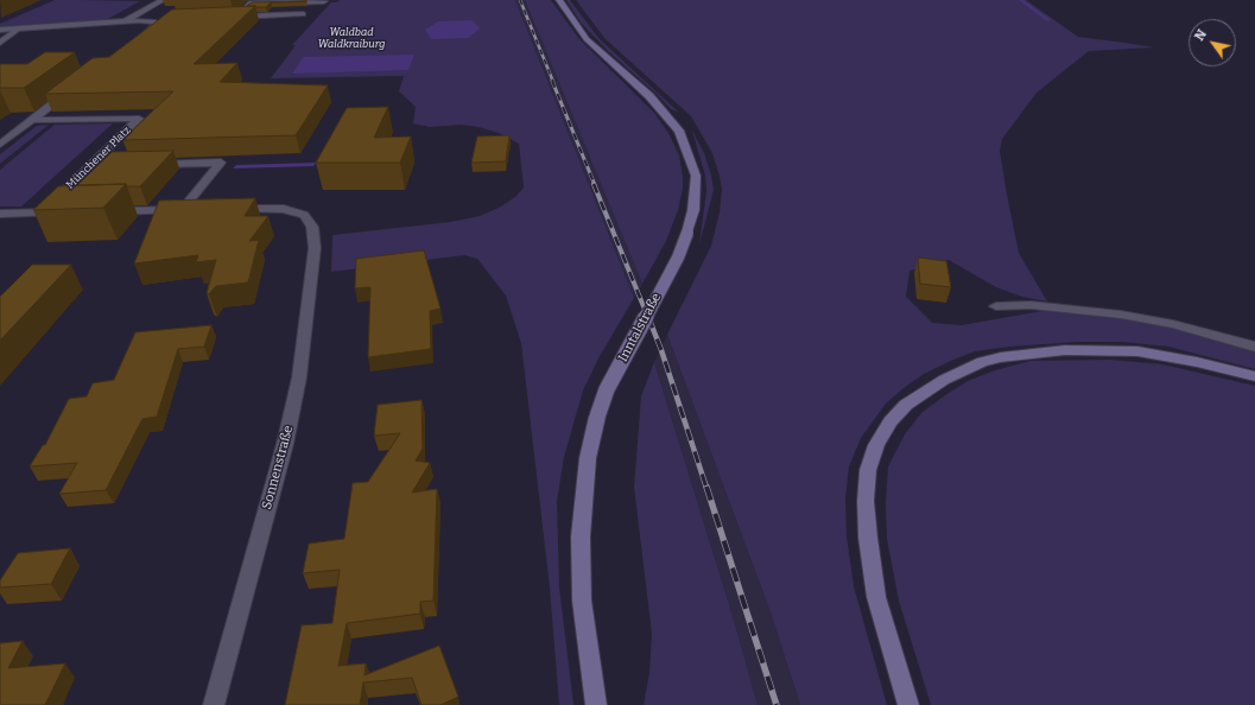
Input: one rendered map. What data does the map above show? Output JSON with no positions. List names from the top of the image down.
{
  "streets": {
    "main road": ["Inntalstraße"],
    "street": ["Münchener Platz", "Sonnenstraße"]
  },
  "parks": ["Waldbad Waldkraiburg"],
  "north": "top left"
}
